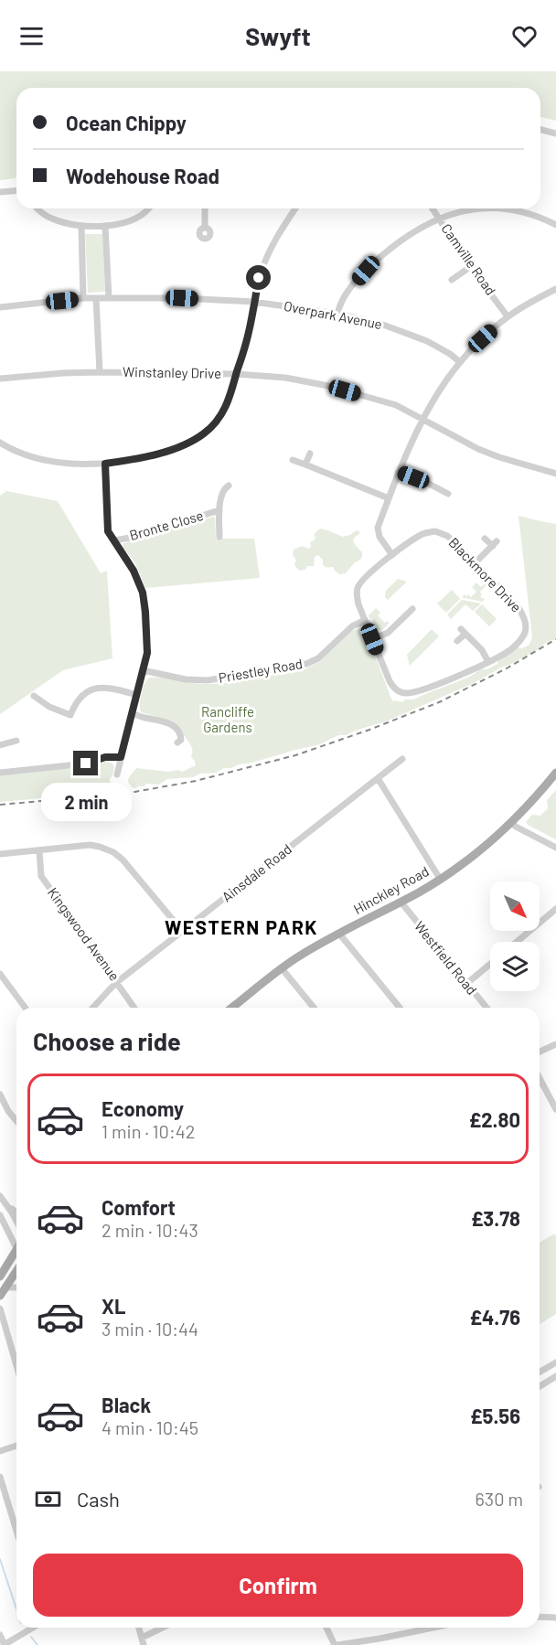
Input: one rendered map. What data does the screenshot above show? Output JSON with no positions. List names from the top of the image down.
{
  "streets": {
    "main road": ["Hinckley Road"],
    "street": [
      "Camville Road",
      "Overpark Avenue",
      "Winstanley Drive",
      "Bronte Close",
      "Blackmore Drive",
      "Priestley Road",
      "Ainsdale Road",
      "Kingswood Avenue",
      "Westfield Road"
    ]
  },
  "crossings": [
    ["Blackmore Drive", "Priestley Road"],
    ["Ainsdale Road", "Kingswood Avenue"],
    ["Hinckley Road", "Westfield Road"]
  ],
  "districts": ["WESTERN PARK"],
  "parks": ["Rancliffe Gardens"],
  "north": "bottom right",
  "page": {
    "header": "Swyft",
    "banner": ["Ocean Chippy", "Wodehouse Road"],
    "bubble": "2 min",
    "heading": "Choose a ride",
    "list": [
      {
        "name": "Economy",
        "note": "1 min · 10:42",
        "value": "£2.80"
      },
      {
        "name": "Comfort",
        "note": "2 min · 10:43",
        "value": "£3.78"
      },
      {
        "name": "XL",
        "note": "3 min · 10:44",
        "value": "£4.76"
      },
      {
        "name": "Black",
        "note": "4 min · 10:45",
        "value": "£5.56"
      }
    ],
    "pay": ["Cash", "630 m"],
    "buttons": "Confirm"
  }
}
